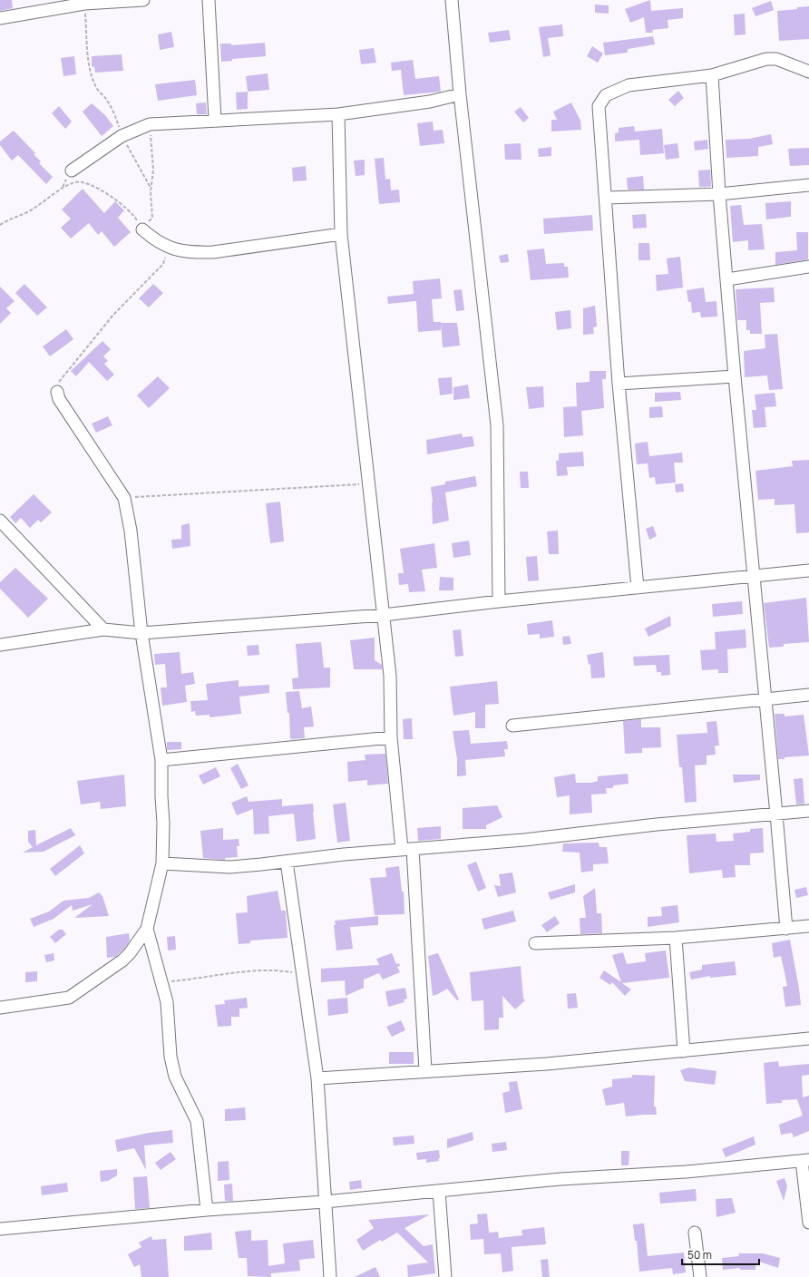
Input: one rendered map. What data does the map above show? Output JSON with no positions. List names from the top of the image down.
{
  "scale_bar": "50 m"
}
